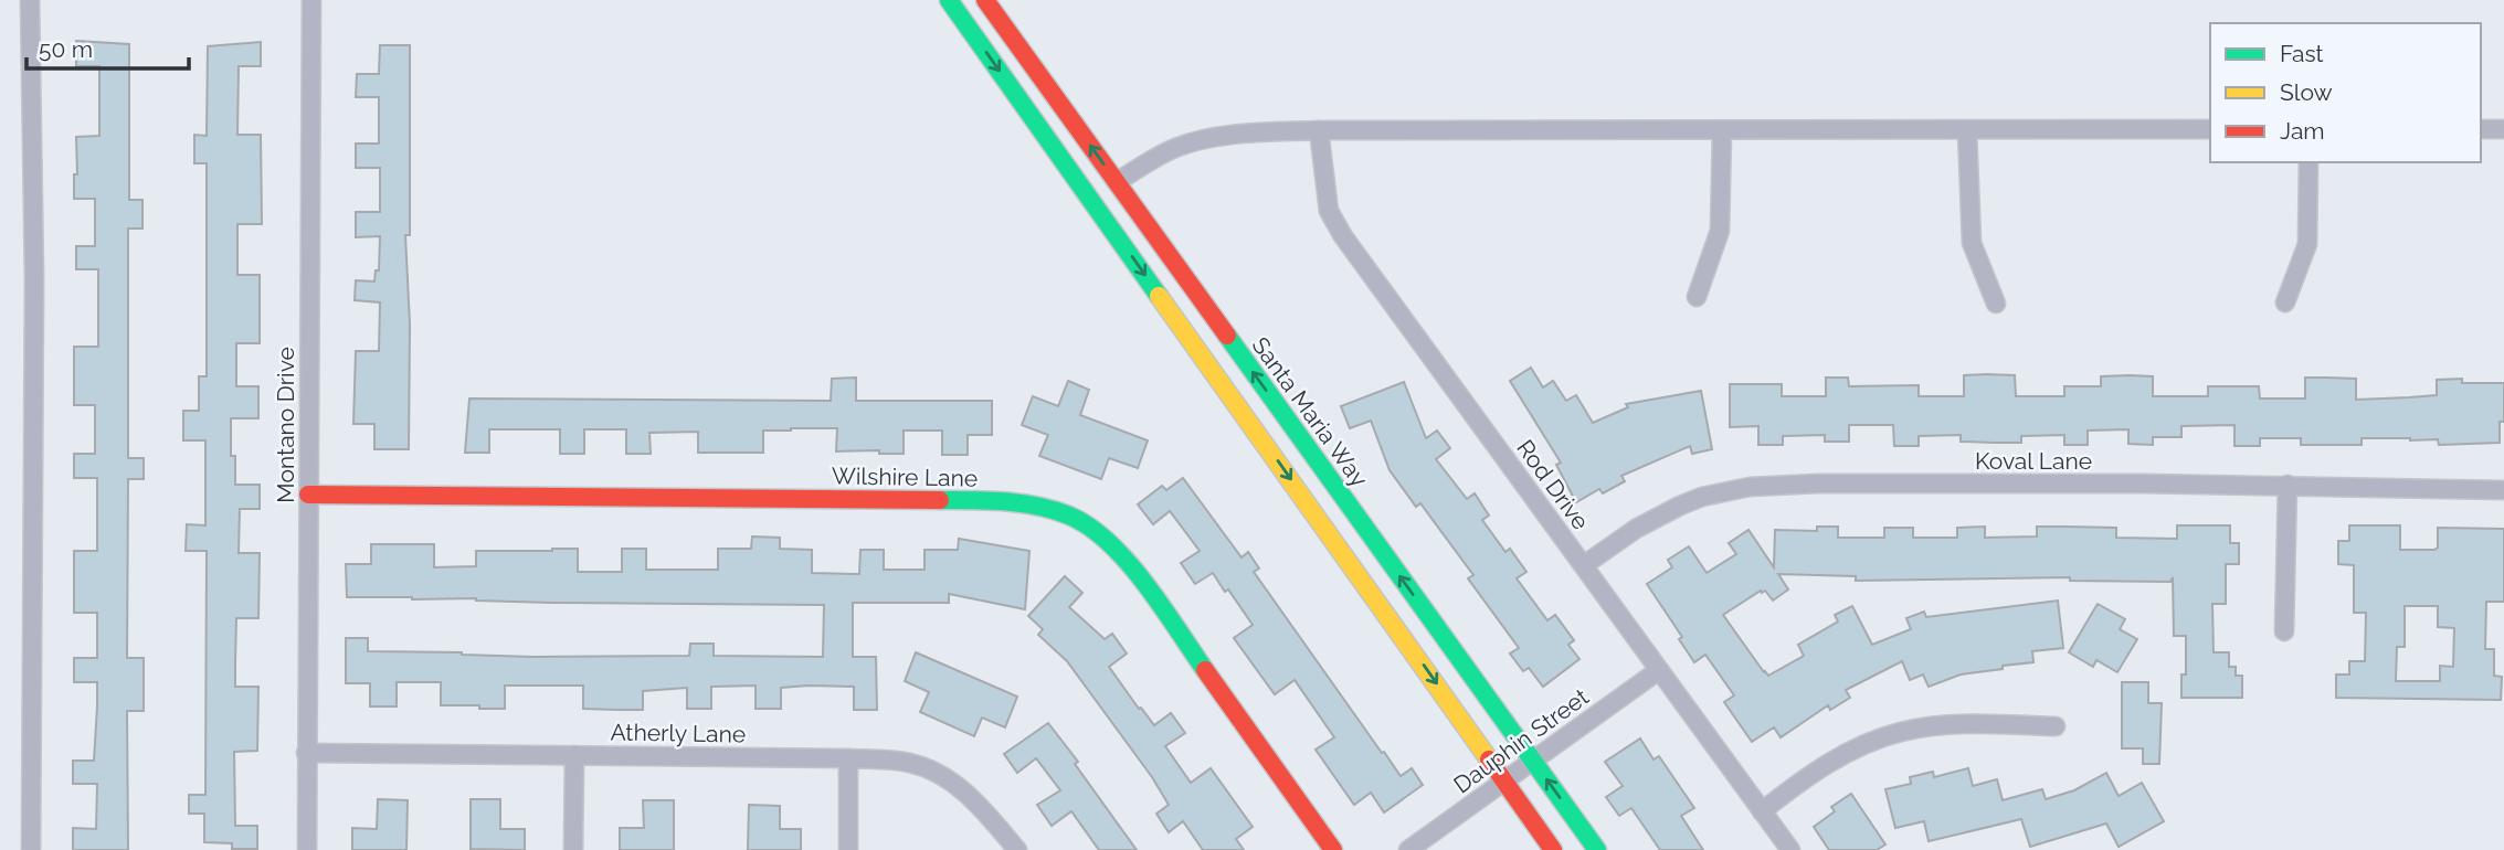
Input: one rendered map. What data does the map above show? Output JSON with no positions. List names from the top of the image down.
{
  "streets": {
    "main road": ["Santa Maria Way", "Wilshire Lane"],
    "street": [
      "Montano Drive",
      "Koval Lane",
      "Rod Drive",
      "Atherly Lane",
      "Dauphin Street"
    ]
  },
  "crossings": [
    ["Santa Maria Way", "Dauphin Street"],
    ["Montano Drive", "Wilshire Lane"],
    ["Montano Drive", "Atherly Lane"],
    ["Koval Lane", "Rod Drive"],
    ["Rod Drive", "Dauphin Street"]
  ],
  "legend": ["Fast", "Slow", "Jam"],
  "scale_bar": "50 m"
}
